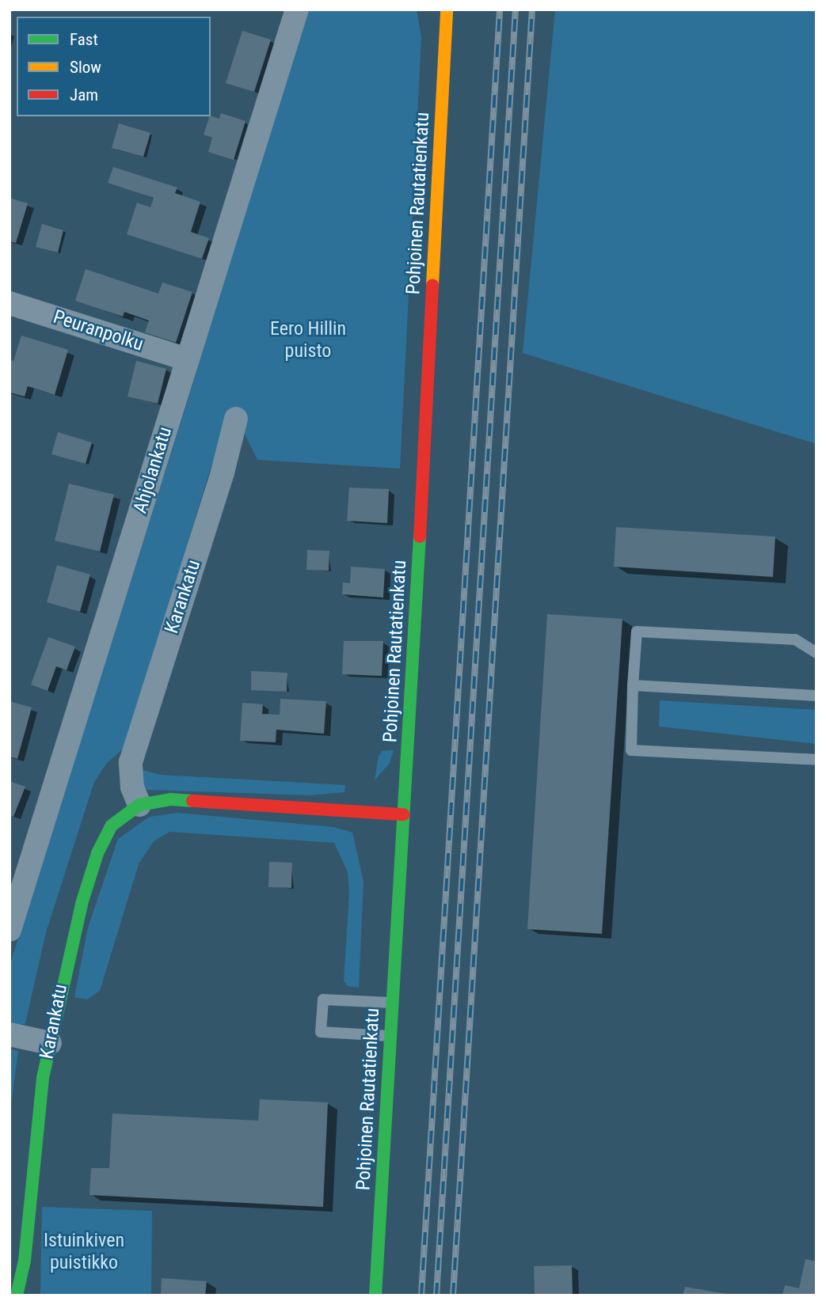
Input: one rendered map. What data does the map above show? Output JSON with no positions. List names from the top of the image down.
{
  "streets": {
    "street": [
      "Pohjoinen Rautatienkatu",
      "Peuranpolku",
      "Ahjolankatu",
      "Karankatu"
    ]
  },
  "crossings": [
    ["Pohjoinen Rautatienkatu", "Karankatu"],
    ["Peuranpolku", "Ahjolankatu"]
  ],
  "parks": ["Eero Hillin puisto", "Istuinkiven puistikko"],
  "legend": ["Fast", "Slow", "Jam"]
}
